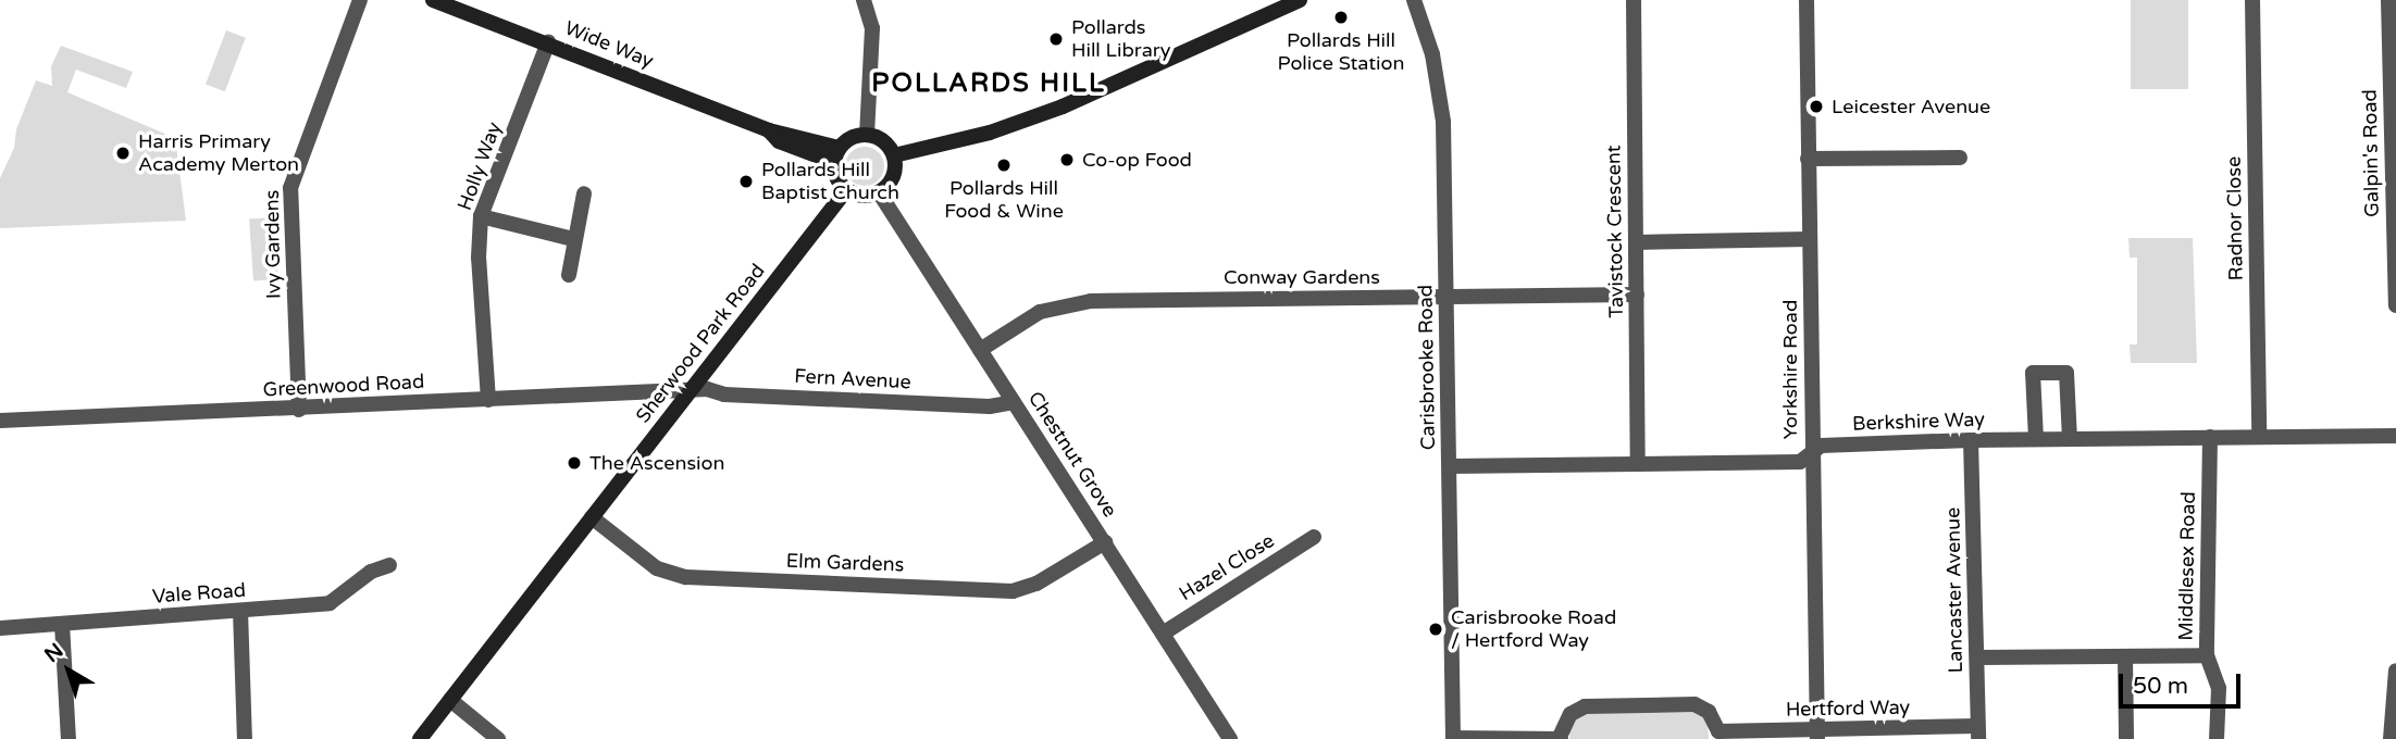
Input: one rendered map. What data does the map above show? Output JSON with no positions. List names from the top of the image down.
{
  "streets": {
    "street": [
      "Wide Way",
      "Galpin's Road",
      "Holly Way",
      "Radnor Close",
      "Tavistock Crescent",
      "Ivy Gardens",
      "Conway Gardens",
      "Sherwood Park Road",
      "Carisbrooke Road",
      "Yorkshire Road",
      "Fern Avenue",
      "Greenwood Road",
      "Berkshire Way",
      "Chestnut Grove",
      "Elm Gardens",
      "Middlesex Road",
      "Hazel Close",
      "Lancaster Avenue",
      "Vale Road",
      "Hertford Way"
    ]
  },
  "crossings": [
    ["Wide Way", "Holly Way"],
    ["Wide Way", "Sherwood Park Road"],
    ["Wide Way", "Chestnut Grove"],
    ["Holly Way", "Greenwood Road"],
    ["Radnor Close", "Berkshire Way"],
    ["Tavistock Crescent", "Conway Gardens"],
    ["Tavistock Crescent", "Berkshire Way"],
    ["Ivy Gardens", "Greenwood Road"],
    ["Conway Gardens", "Carisbrooke Road"],
    ["Conway Gardens", "Chestnut Grove"],
    ["Sherwood Park Road", "Fern Avenue"],
    ["Sherwood Park Road", "Greenwood Road"],
    ["Sherwood Park Road", "Chestnut Grove"],
    ["Sherwood Park Road", "Elm Gardens"],
    ["Carisbrooke Road", "Berkshire Way"],
    ["Carisbrooke Road", "Hertford Way"],
    ["Yorkshire Road", "Berkshire Way"],
    ["Yorkshire Road", "Hertford Way"],
    ["Fern Avenue", "Greenwood Road"],
    ["Fern Avenue", "Chestnut Grove"],
    ["Berkshire Way", "Middlesex Road"],
    ["Berkshire Way", "Lancaster Avenue"],
    ["Chestnut Grove", "Elm Gardens"],
    ["Chestnut Grove", "Hazel Close"],
    ["Lancaster Avenue", "Hertford Way"]
  ],
  "districts": ["POLLARDS HILL"],
  "places": [
    "Pollards Hill Police Station",
    "Pollards Hill Library",
    "Leicester Avenue",
    "Harris Primary Academy Merton",
    "Co-op Food",
    "Pollards Hill Food & Wine",
    "Pollards Hill Baptist Church",
    "The Ascension",
    "Carisbrooke Road / Hertford Way"
  ],
  "scale_bar": "50 m",
  "north": "top left"
}
